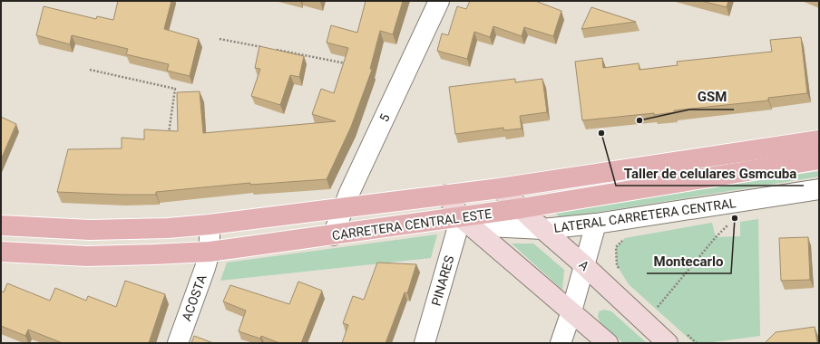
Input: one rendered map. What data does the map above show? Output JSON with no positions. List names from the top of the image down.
{
  "streets": {
    "main road": ["CARRETERA CENTRAL ESTE"],
    "street": [
      "5",
      "LATERAL CARRETERA CENTRAL",
      "A",
      "PINARES",
      "ACOSTA"
    ]
  },
  "crossings": [
    ["5", "CARRETERA CENTRAL ESTE"],
    ["LATERAL CARRETERA CENTRAL", "CARRETERA CENTRAL ESTE"],
    ["LATERAL CARRETERA CENTRAL", "A"],
    ["LATERAL CARRETERA CENTRAL", "PINARES"],
    ["CARRETERA CENTRAL ESTE", "A"],
    ["CARRETERA CENTRAL ESTE", "PINARES"],
    ["CARRETERA CENTRAL ESTE", "ACOSTA"]
  ],
  "places": ["GSM", "Taller de celulares Gsmcuba", "Montecarlo"]
}
